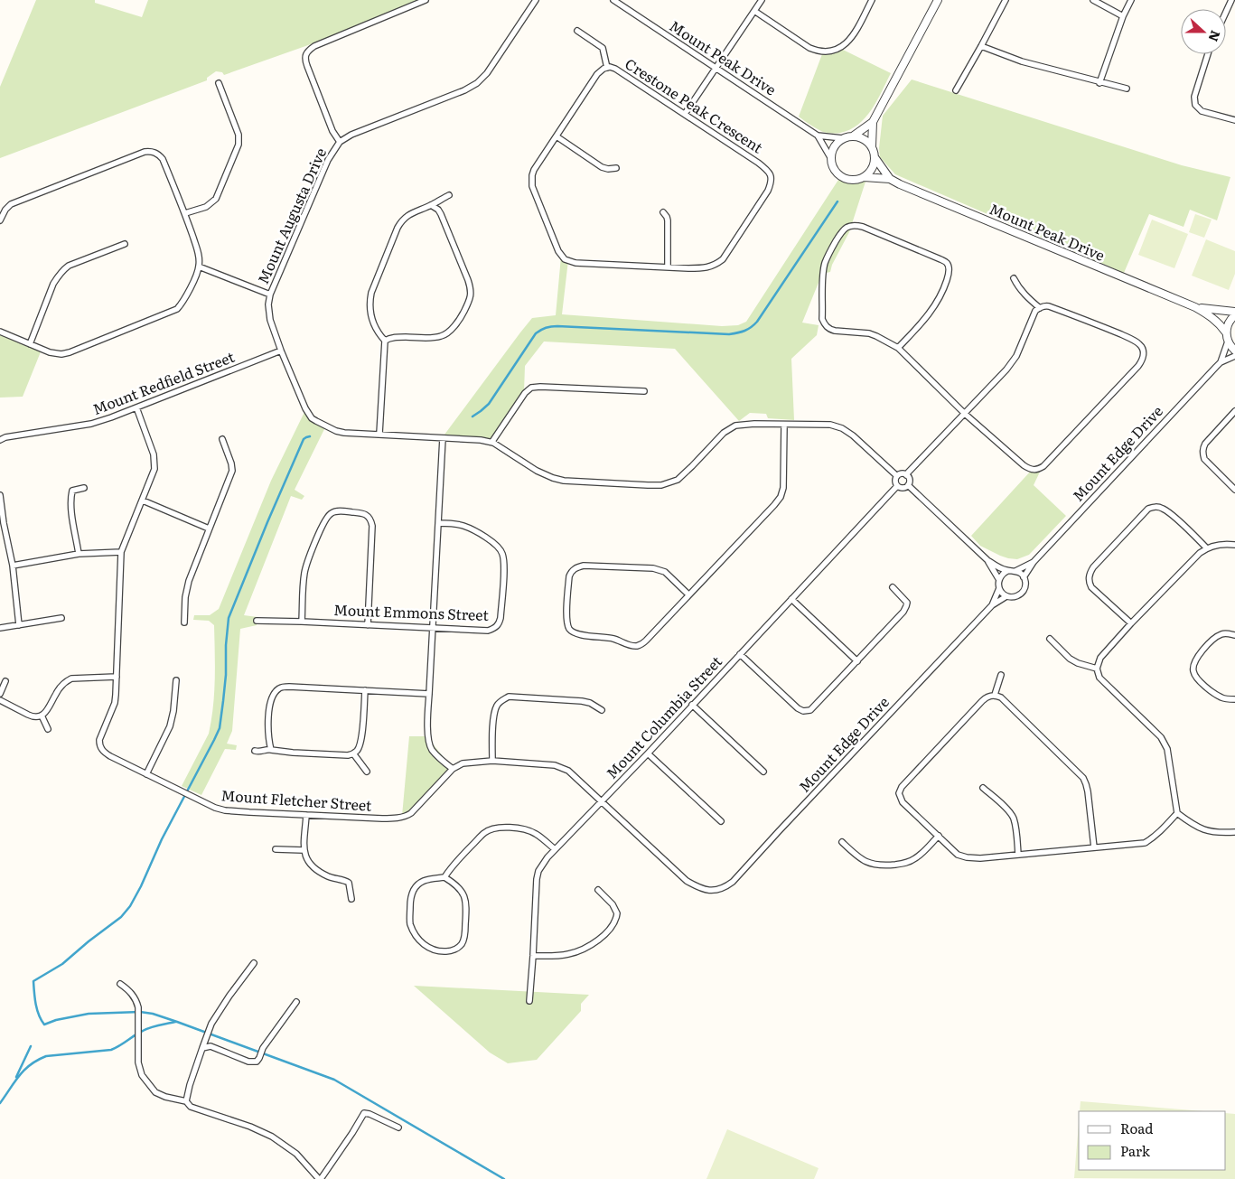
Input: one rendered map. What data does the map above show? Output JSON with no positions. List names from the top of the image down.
{
  "streets": {
    "street": [
      "Mount Peak Drive",
      "Crestone Peak Crescent",
      "Mount Augusta Drive",
      "Mount Redfield Street",
      "Mount Edge Drive",
      "Mount Emmons Street",
      "Mount Columbia Street",
      "Mount Fletcher Street"
    ]
  },
  "crossings": [
    ["Mount Augusta Drive", "Mount Redfield Street"],
    ["Mount Augusta Drive", "Mount Columbia Street"],
    ["Mount Redfield Street", "Mount Fletcher Street"],
    ["Mount Edge Drive", "Mount Columbia Street"]
  ],
  "legend": ["Road", "Park"],
  "north": "right"
}
